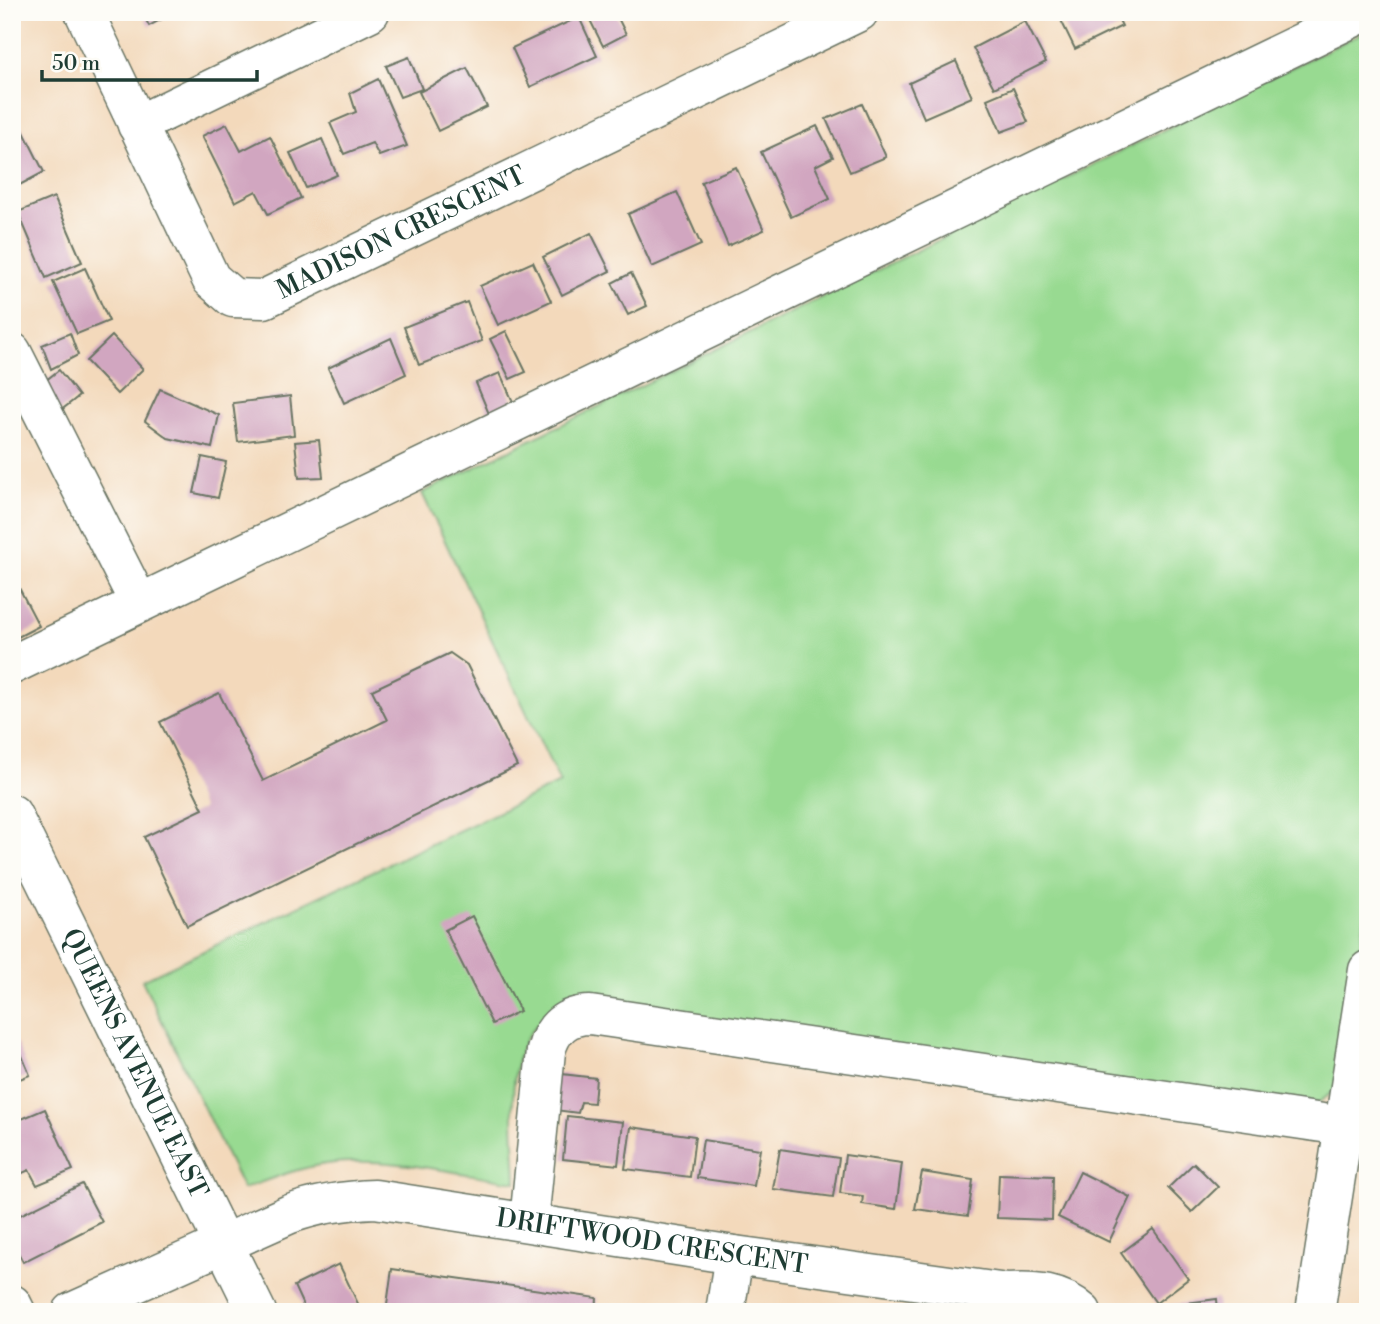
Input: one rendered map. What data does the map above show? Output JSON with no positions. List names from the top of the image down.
{
  "streets": {
    "street": ["MADISON CRESCENT", "QUEENS AVENUE EAST", "DRIFTWOOD CRESCENT"]
  },
  "crossings": [
    ["QUEENS AVENUE EAST", "DRIFTWOOD CRESCENT"]
  ],
  "scale_bar": "50 m"
}
